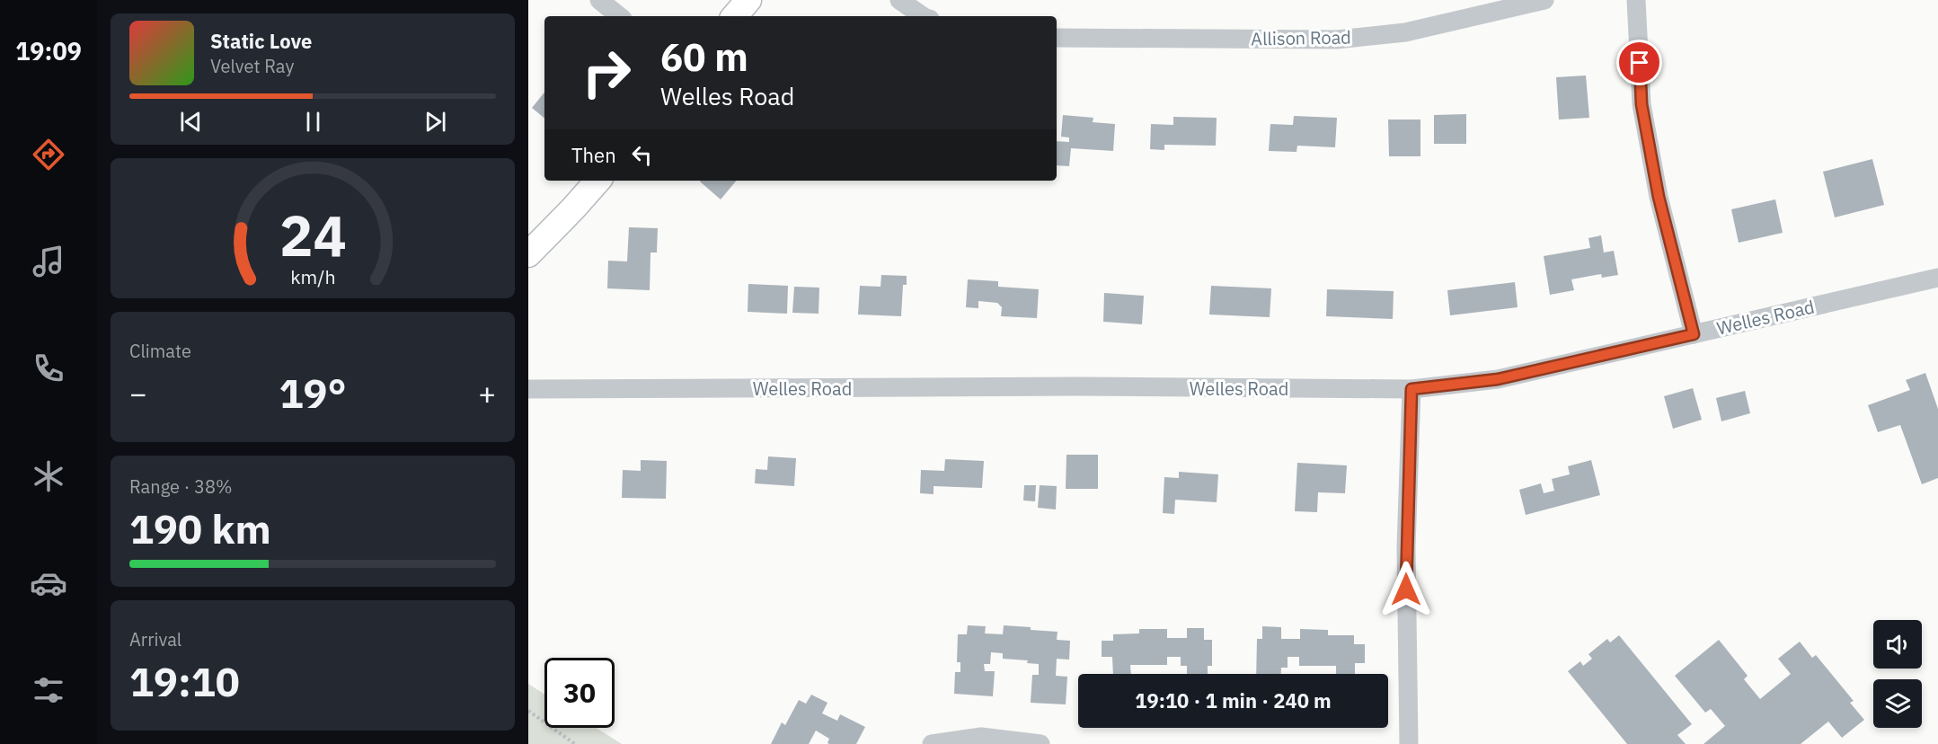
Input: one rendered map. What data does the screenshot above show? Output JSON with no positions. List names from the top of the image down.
{
  "streets": {
    "street": ["Allison Road", "Welles Road"]
  },
  "page": {
    "tabs": "19:09",
    "turn": ["60 m", "Welles Road"],
    "song": ["Static Love", "Velvet Ray"],
    "then": "Then",
    "tile": [
      "Climate",
      ["Range · 38%", "190 km"],
      ["Arrival", "19:10"]
    ],
    "heat": ["−", "19°", "+"],
    "limit": "30",
    "trip": "19:10 · 1 min · 240 m",
    "gauge": ["24", "km/h"]
  }
}
